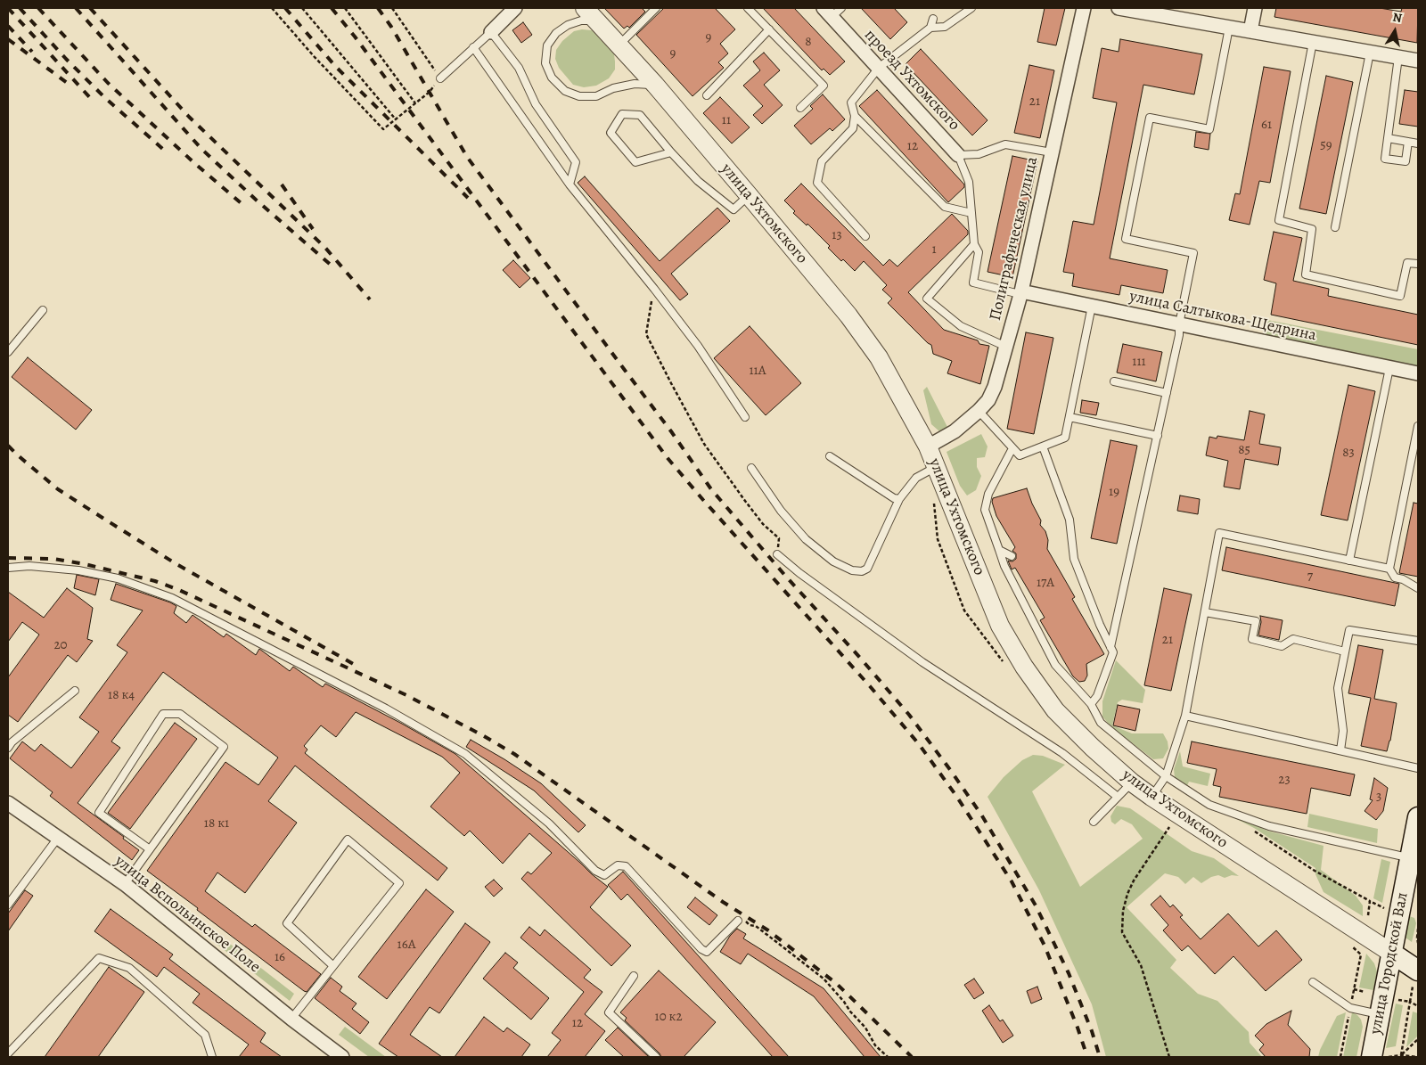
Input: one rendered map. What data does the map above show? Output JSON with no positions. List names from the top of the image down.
{
  "streets": {
    "main road": ["улица Городской Вал"],
    "street": [
      "проезд Ухтомского",
      "улица Ухтомского",
      "Полиграфическая улица",
      "улица Салтыкова-Щедрина",
      "улица Вспольинское Поле"
    ]
  },
  "crossings": [
    ["улица Ухтомского", "Полиграфическая улица"],
    ["улица Ухтомского", "улица Городской Вал"],
    ["Полиграфическая улица", "улица Салтыкова-Щедрина"]
  ],
  "house_numbers": [
    "9",
    "8",
    "9",
    "21",
    "11",
    "61",
    "59",
    "12",
    "13",
    "1",
    "111",
    "11А",
    "85",
    "83",
    "19",
    "7",
    "17А",
    "21",
    "20",
    "18 к4",
    "23",
    "3",
    "18 к1",
    "16А",
    "16",
    "10 к2",
    "12"
  ],
  "north": "top"
}
